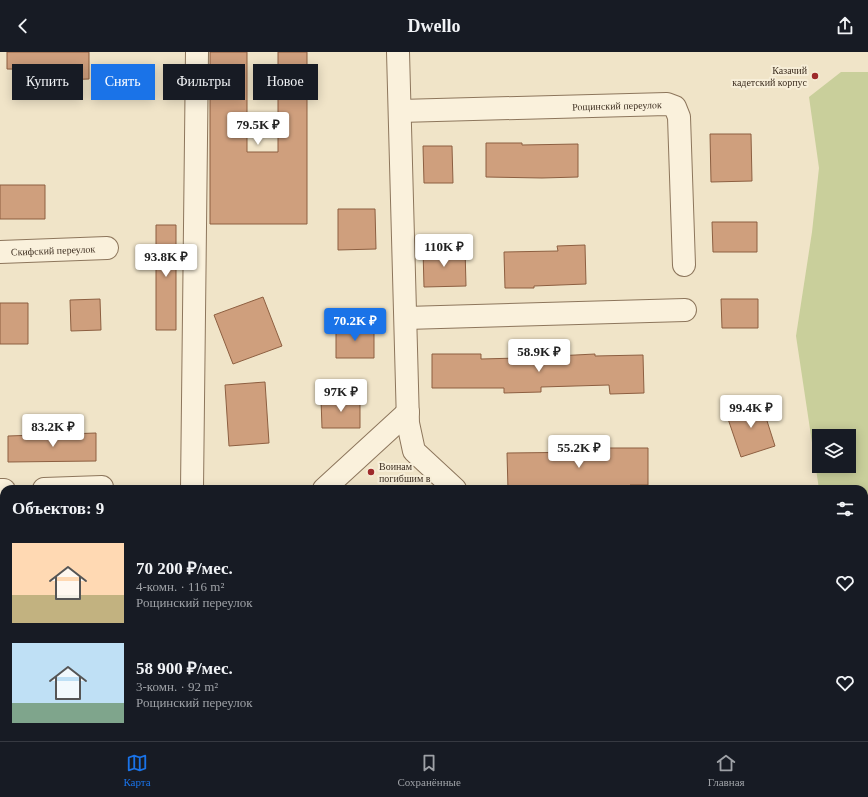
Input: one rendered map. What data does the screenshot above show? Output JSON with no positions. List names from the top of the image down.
{
  "streets": {
    "street": ["Рощинский переулок", "Скифский переулок"]
  },
  "places": ["Казачий кадетский корпус", "Воинам погибшим в"],
  "page": {
    "header": "Dwello",
    "chip": [
      "Купить",
      "Снять",
      "Фильтры",
      "Новое"
    ],
    "price": [
      "79.5K ₽",
      "110K ₽",
      "93.8K ₽",
      "70.2K ₽",
      "58.9K ₽",
      "97K ₽",
      "99.4K ₽",
      "83.2K ₽",
      "55.2K ₽"
    ],
    "heading": "Объектов: 9",
    "list": [
      {
        "name": "70 200 ₽/мес.",
        "note": "4-комн. · 116 m² · Рощинский переулок"
      },
      {
        "name": "58 900 ₽/мес.",
        "note": "3-комн. · 92 m² · Рощинский переулок"
      }
    ],
    "tabs": ["Карта", "Сохранённые", "Главная"]
  }
}
